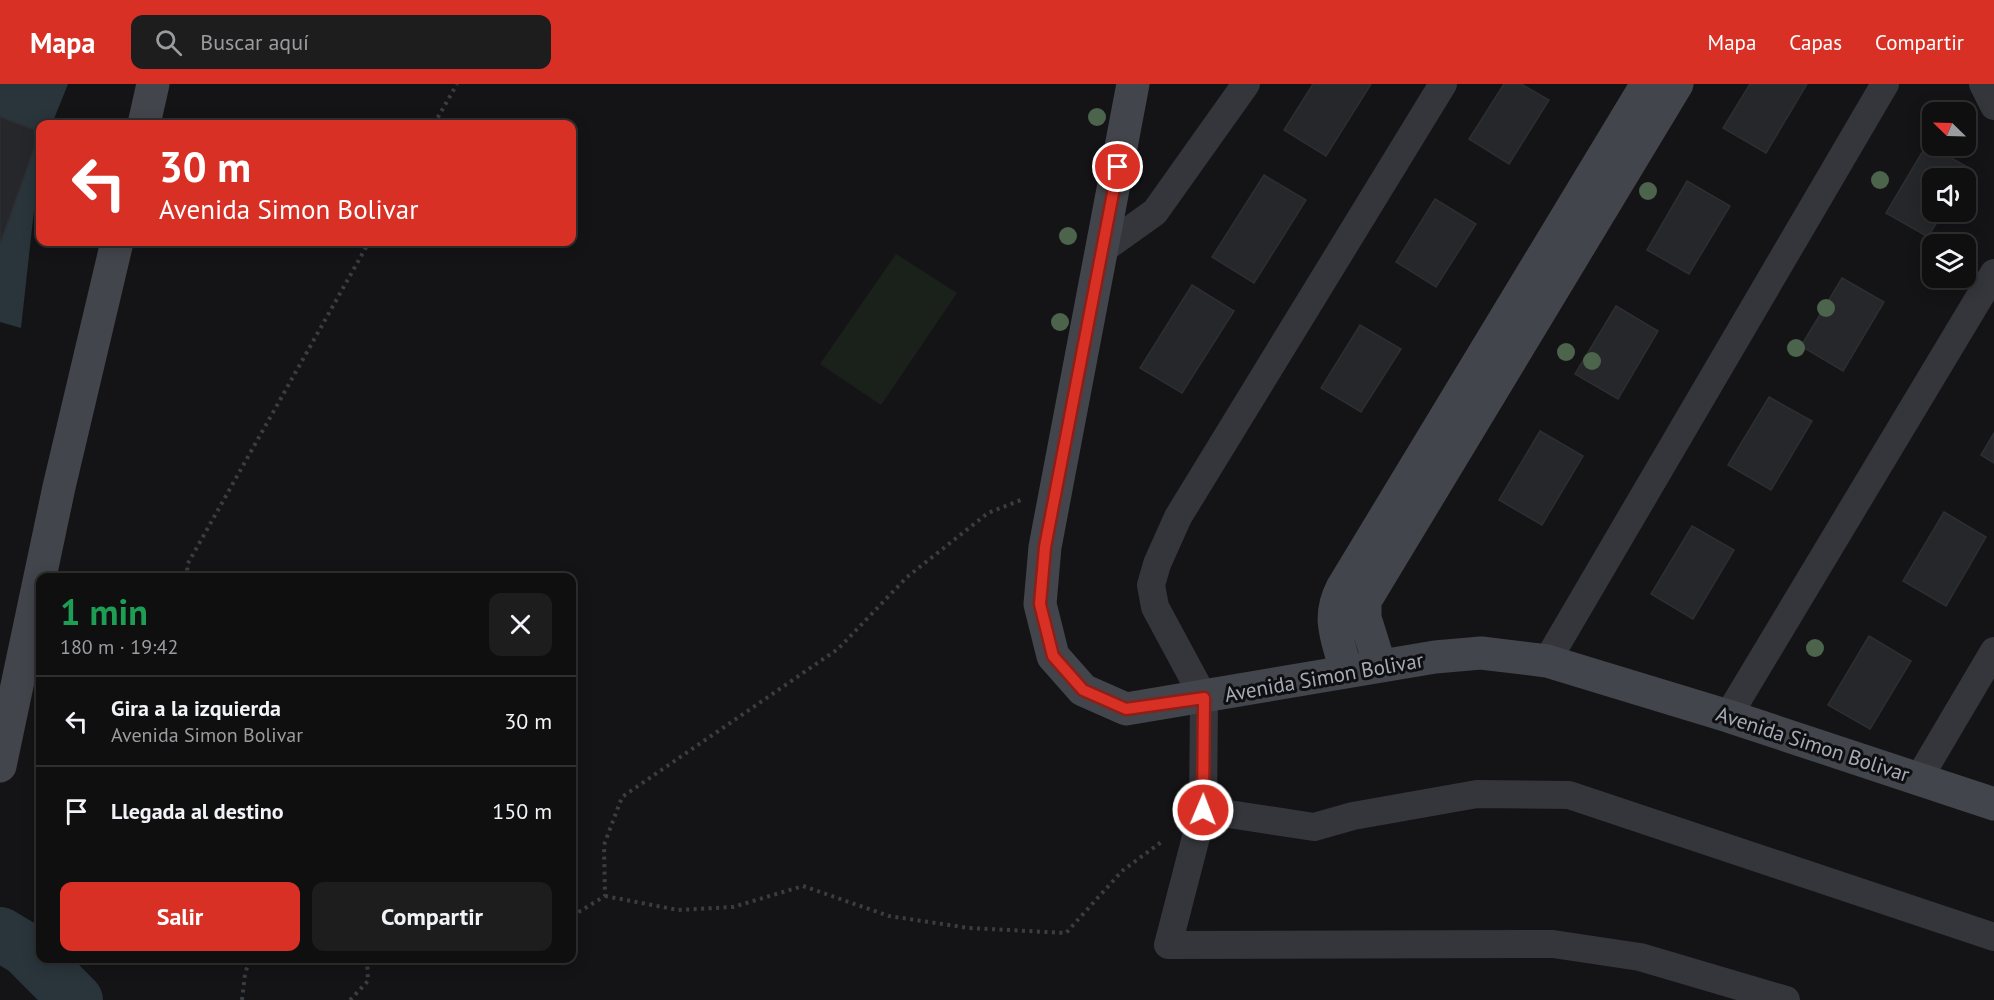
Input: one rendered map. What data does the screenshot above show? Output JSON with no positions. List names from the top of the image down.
{
  "streets": {
    "street": ["Avenida Simon Bolivar"]
  },
  "north": "top left",
  "page": {
    "header": "Mapa",
    "search": "Buscar aquí",
    "nav": ["Mapa", "Capas", "Compartir"],
    "turn": ["30 m", "Avenida Simon Bolivar"],
    "heading": ["1 min", "180 m · 19:42"],
    "list": [
      {
        "name": "Gira a la izquierda",
        "note": "Avenida Simon Bolivar",
        "value": "30 m"
      },
      {
        "name": "Llegada al destino",
        "value": "150 m"
      }
    ],
    "buttons": ["Salir", "Compartir"]
  }
}
